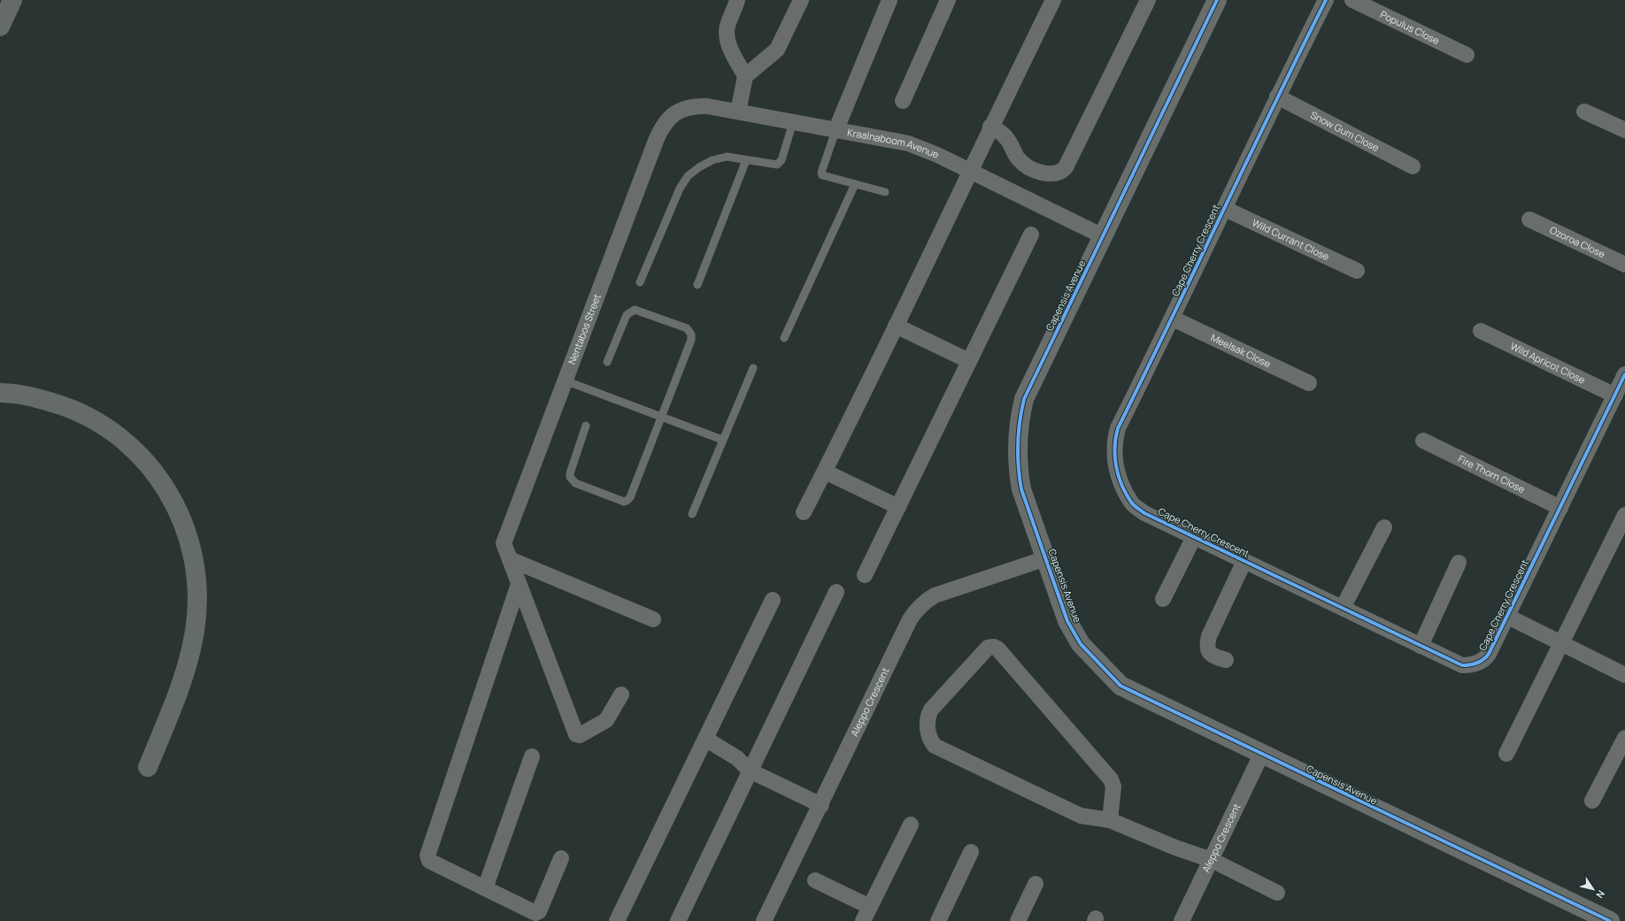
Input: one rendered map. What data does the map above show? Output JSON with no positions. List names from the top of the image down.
{
  "streets": {
    "street": [
      "Populus Close",
      "Snow Gum Close",
      "Kraalnaboom Avenue",
      "Wild Currant Close",
      "Ozoroa Close",
      "Cape Cherry Crescent",
      "Capensis Avenue",
      "Nentabos Street",
      "Meelsak Close",
      "Wild Apricot Close",
      "Fire Thorn Close",
      "Aleppo Crescent"
    ]
  },
  "crossings": [
    ["Snow Gum Close", "Cape Cherry Crescent"],
    ["Kraalnaboom Avenue", "Capensis Avenue"],
    ["Kraalnaboom Avenue", "Nentabos Street"],
    ["Wild Currant Close", "Cape Cherry Crescent"],
    ["Cape Cherry Crescent", "Meelsak Close"],
    ["Cape Cherry Crescent", "Wild Apricot Close"],
    ["Cape Cherry Crescent", "Fire Thorn Close"],
    ["Capensis Avenue", "Aleppo Crescent"]
  ],
  "north": "bottom right"
}
